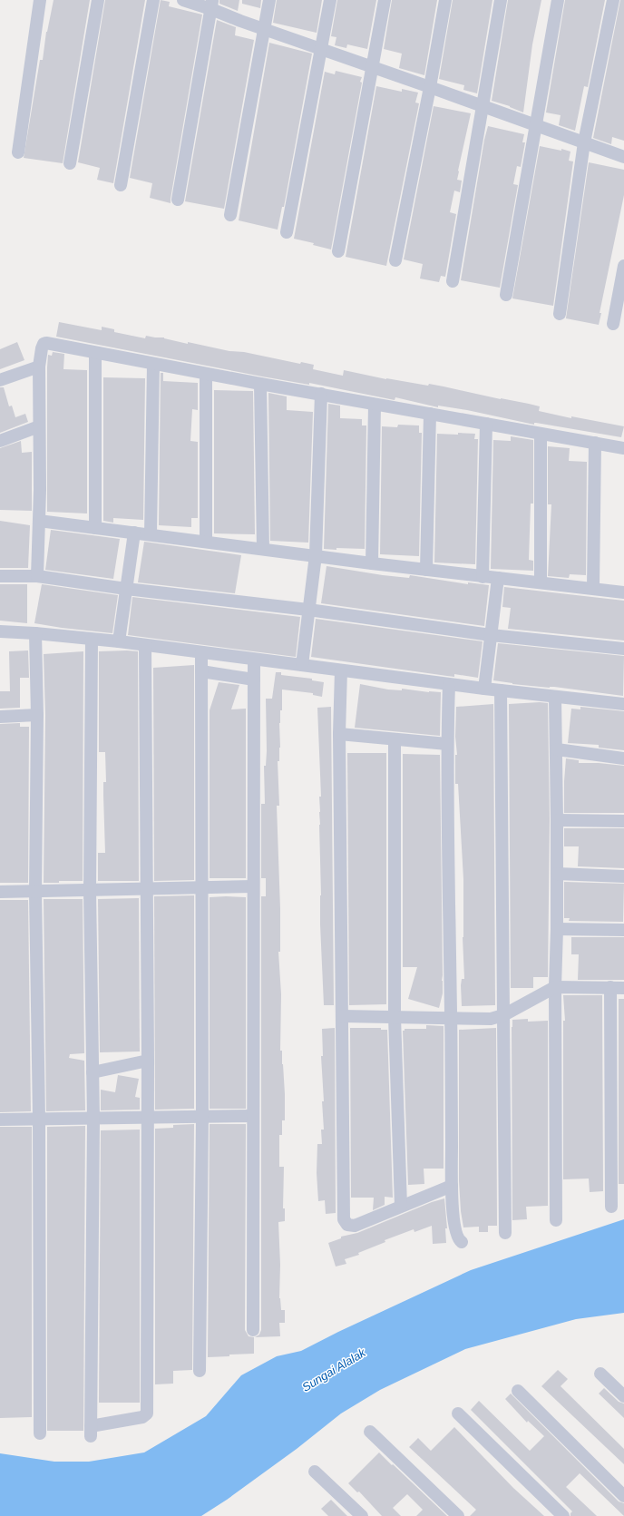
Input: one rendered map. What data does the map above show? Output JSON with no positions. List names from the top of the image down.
{
  "water": ["Sungai Alalak"]
}
